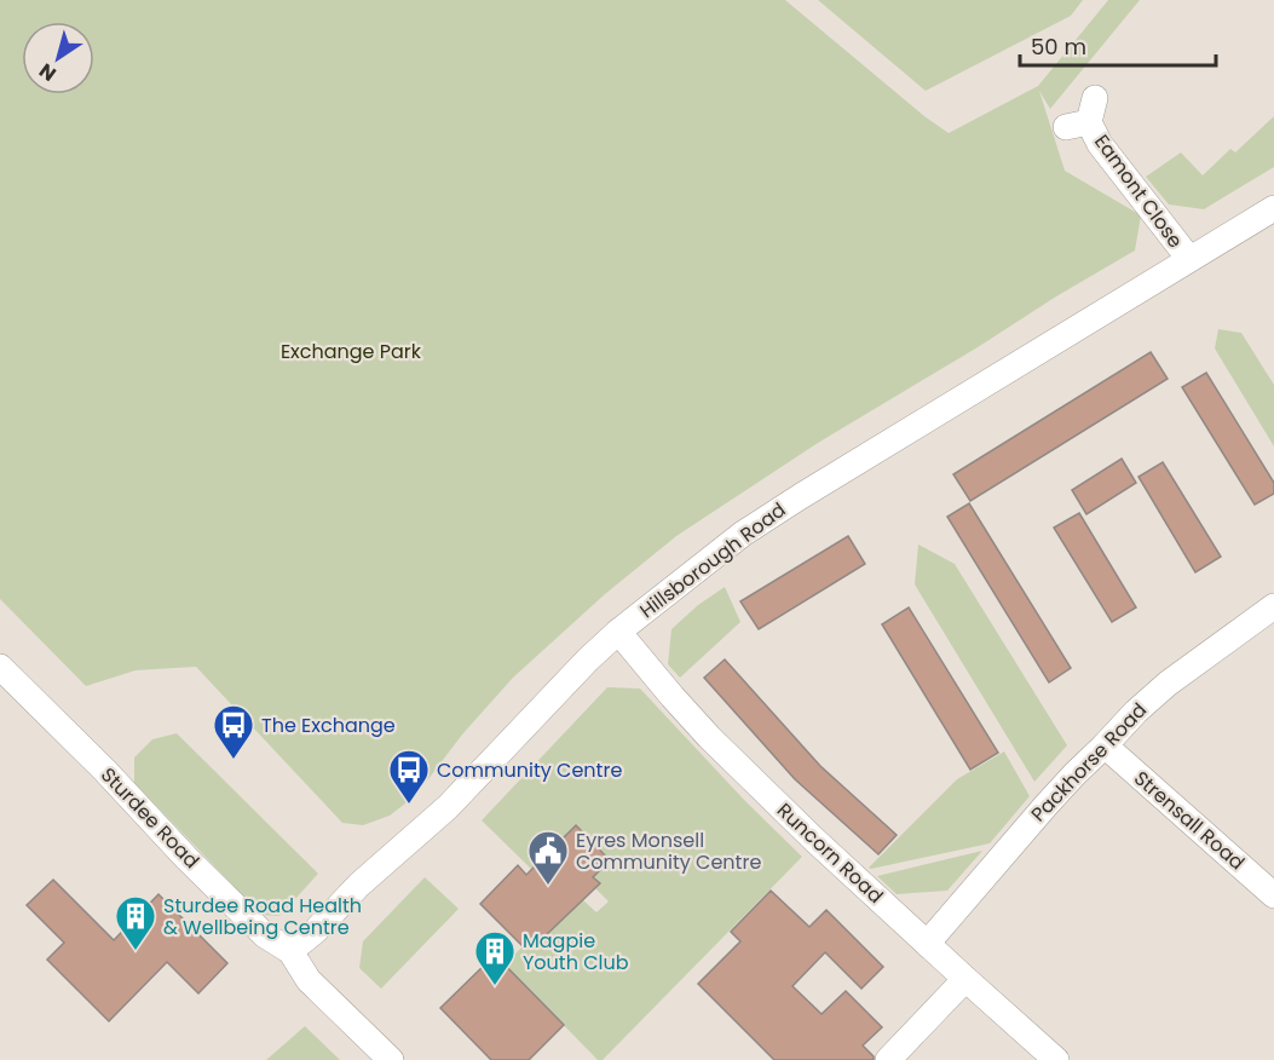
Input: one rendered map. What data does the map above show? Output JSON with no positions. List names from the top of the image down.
{
  "streets": {
    "street": [
      "Eamont Close",
      "Hillsborough Road",
      "Packhorse Road",
      "Sturdee Road",
      "Strensall Road",
      "Runcorn Road"
    ]
  },
  "crossings": [
    ["Eamont Close", "Hillsborough Road"],
    ["Hillsborough Road", "Sturdee Road"],
    ["Hillsborough Road", "Runcorn Road"],
    ["Packhorse Road", "Strensall Road"],
    ["Packhorse Road", "Runcorn Road"]
  ],
  "parks": ["Exchange Park"],
  "places": {
    "bus stop": ["The Exchange", "Community Centre"],
    "public building": ["Eyres Monsell Community Centre"],
    "building": ["Sturdee Road Health & Wellbeing Centre", "Magpie Youth Club"]
  },
  "scale_bar": "50 m",
  "north": "bottom left"
}
